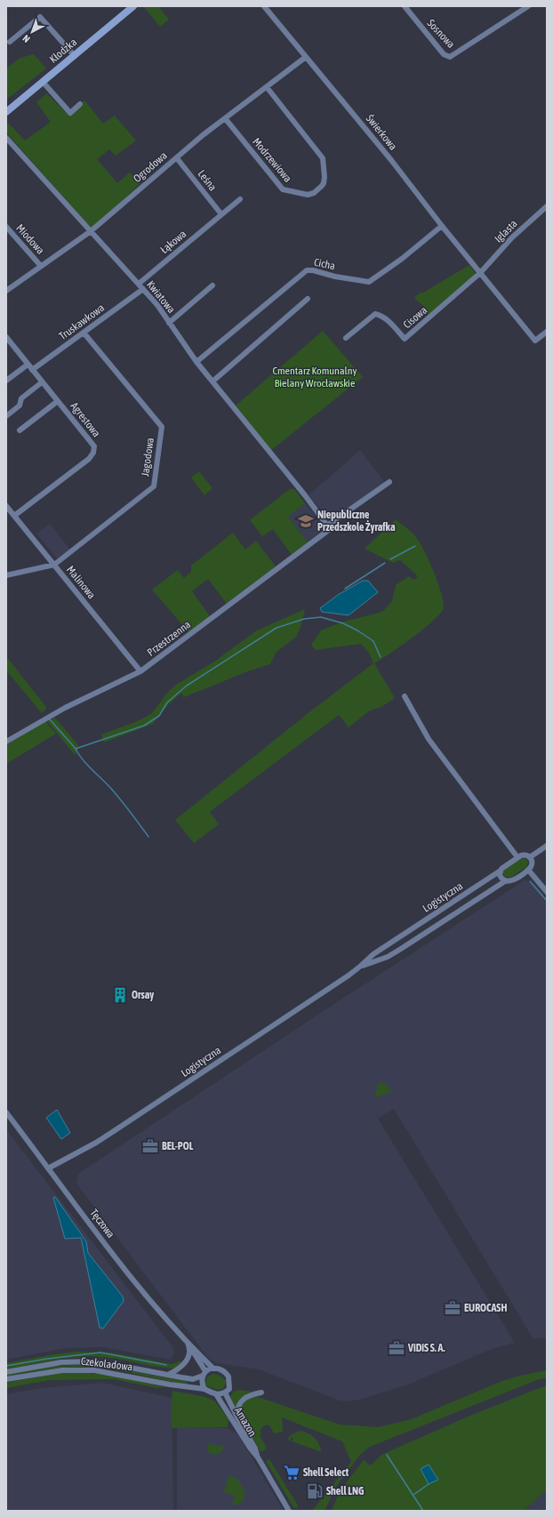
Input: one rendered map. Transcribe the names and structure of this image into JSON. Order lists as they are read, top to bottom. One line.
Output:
{"streets":{"main road":["Kłodzka"],"street":["Sosnowa","Świerkowa","Modrzewiowa","Ogrodowa","Leśna","Iglasta","Miodowa","Łąkowa","Cicha","Kwiatowa","Cisowa","Truskawkowa","Agrestowa","Jagodowa","Malinowa","Przestrzenna","Logistyczna","Tęczowa","Czekoladowa","Amazon"]},"crossings":[["Świerkowa","Ogrodowa"],["Świerkowa","Iglasta"],["Świerkowa","Cicha"],["Świerkowa","Cisowa"],["Modrzewiowa","Ogrodowa"],["Ogrodowa","Leśna"],["Ogrodowa","Miodowa"],["Ogrodowa","Kwiatowa"],["Leśna","Łąkowa"],["Iglasta","Cisowa"],["Łąkowa","Kwiatowa"],["Cicha","Kwiatowa"],["Kwiatowa","Truskawkowa"],["Kwiatowa","Przestrzenna"],["Truskawkowa","Agrestowa"],["Truskawkowa","Jagodowa"],["Agrestowa","Malinowa"],["Jagodowa","Malinowa"],["Malinowa","Przestrzenna"],["Logistyczna","Tęczowa"],["Tęczowa","Czekoladowa"],["Tęczowa","Amazon"],["Czekoladowa","Amazon"]],"parks":["Cmentarz Komunalny Bielany Wrocławskie"],"places":{"school or university":["Niepubliczne Przedszkole Żyrafka"],"building":["Orsay"],"office":["BEL-POL","EUROCASH","ViDiS S. A."],"supermarket":["Shell Select"],"fuel station":["Shell LNG"]},"north":"bottom left"}
